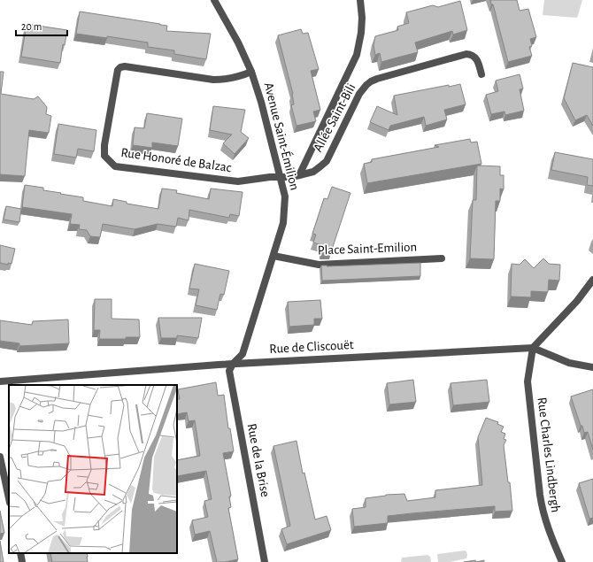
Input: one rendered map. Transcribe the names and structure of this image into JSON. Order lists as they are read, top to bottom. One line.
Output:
{"streets":{"street":["Allée Saint-Bili","Avenue Saint-Émilion","Rue Honoré de Balzac","Place Saint-Emilion","Rue de Cliscouët","Rue Charles Lindbergh","Rue de la Brise"]},"crossings":[["Allée Saint-Bili","Avenue Saint-Émilion"],["Allée Saint-Bili","Rue Honoré de Balzac"],["Avenue Saint-Émilion","Rue Honoré de Balzac"],["Avenue Saint-Émilion","Place Saint-Emilion"],["Avenue Saint-Émilion","Rue de Cliscouët"],["Avenue Saint-Émilion","Rue de la Brise"],["Rue de Cliscouët","Rue Charles Lindbergh"],["Rue de Cliscouët","Rue de la Brise"]],"scale_bar":"20 m"}
